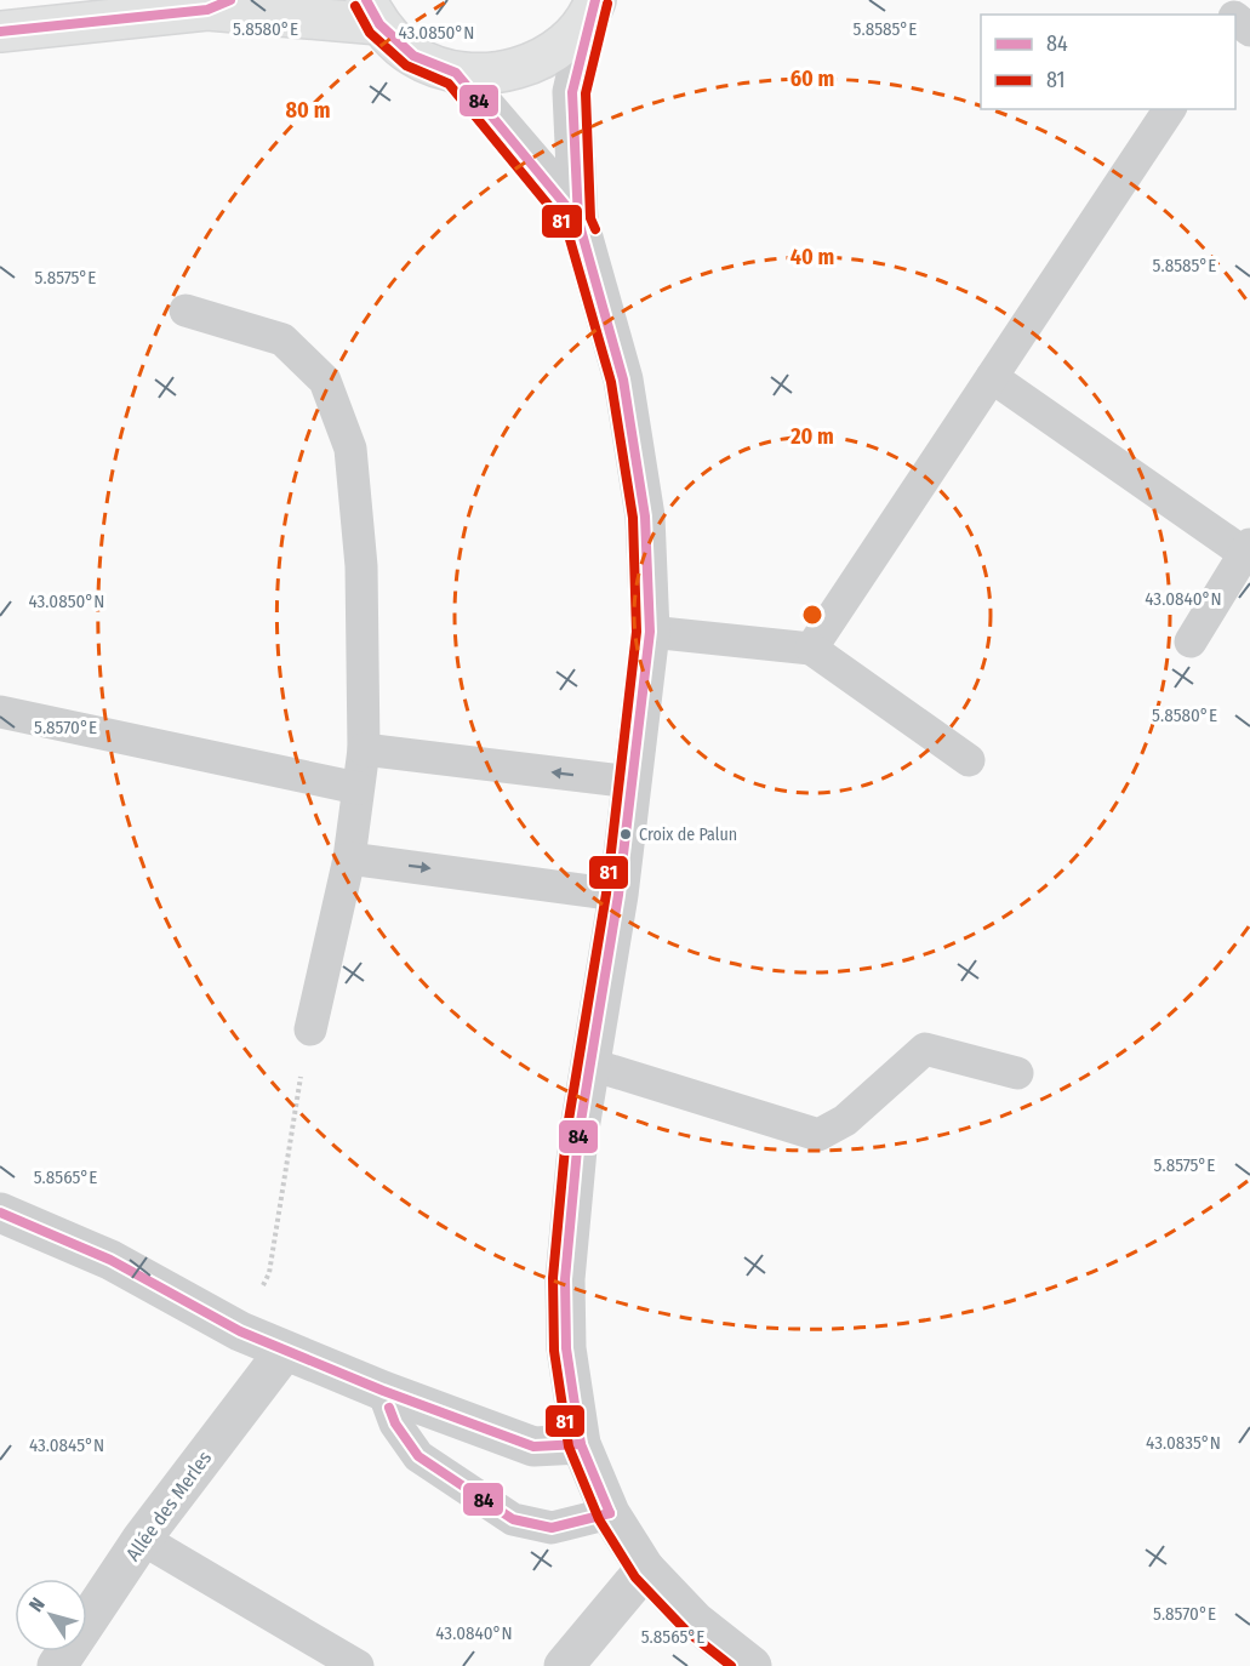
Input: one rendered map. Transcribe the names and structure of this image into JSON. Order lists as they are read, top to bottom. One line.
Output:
{"streets":{"street":["Allée des Merles"]},"places":["Croix de Palun"],"lines":["transit line 84","transit line 81"],"legend":["84","81"],"north":"top left","coordinates":["5.8580°E","5.8585°E","43.0850°N","5.8575°E","43.0840°N","5.8570°E","5.8565°E","43.0835°N","43.0845°N"],"rings":["60 m","80 m","40 m","20 m"]}
